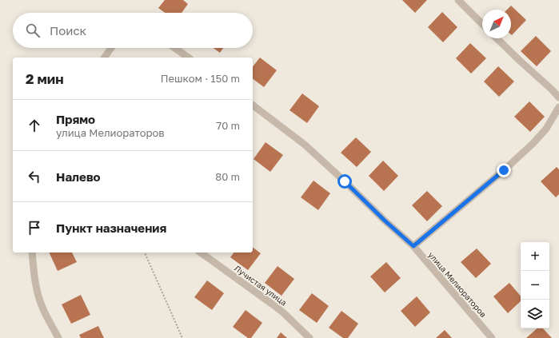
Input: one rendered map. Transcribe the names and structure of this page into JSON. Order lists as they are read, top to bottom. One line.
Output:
{"streets":{"street":["улица Мелиораторов","Лучистая улица"]},"north":"top right","page":{"search":"Поиск","heading":["2 мин","Пешком · 150 m"],"list":[["Прямо","улица Мелиораторов","70 m"],["Налево","80 m"],"Пункт назначения"],"map_buttons":["+","−"]}}
